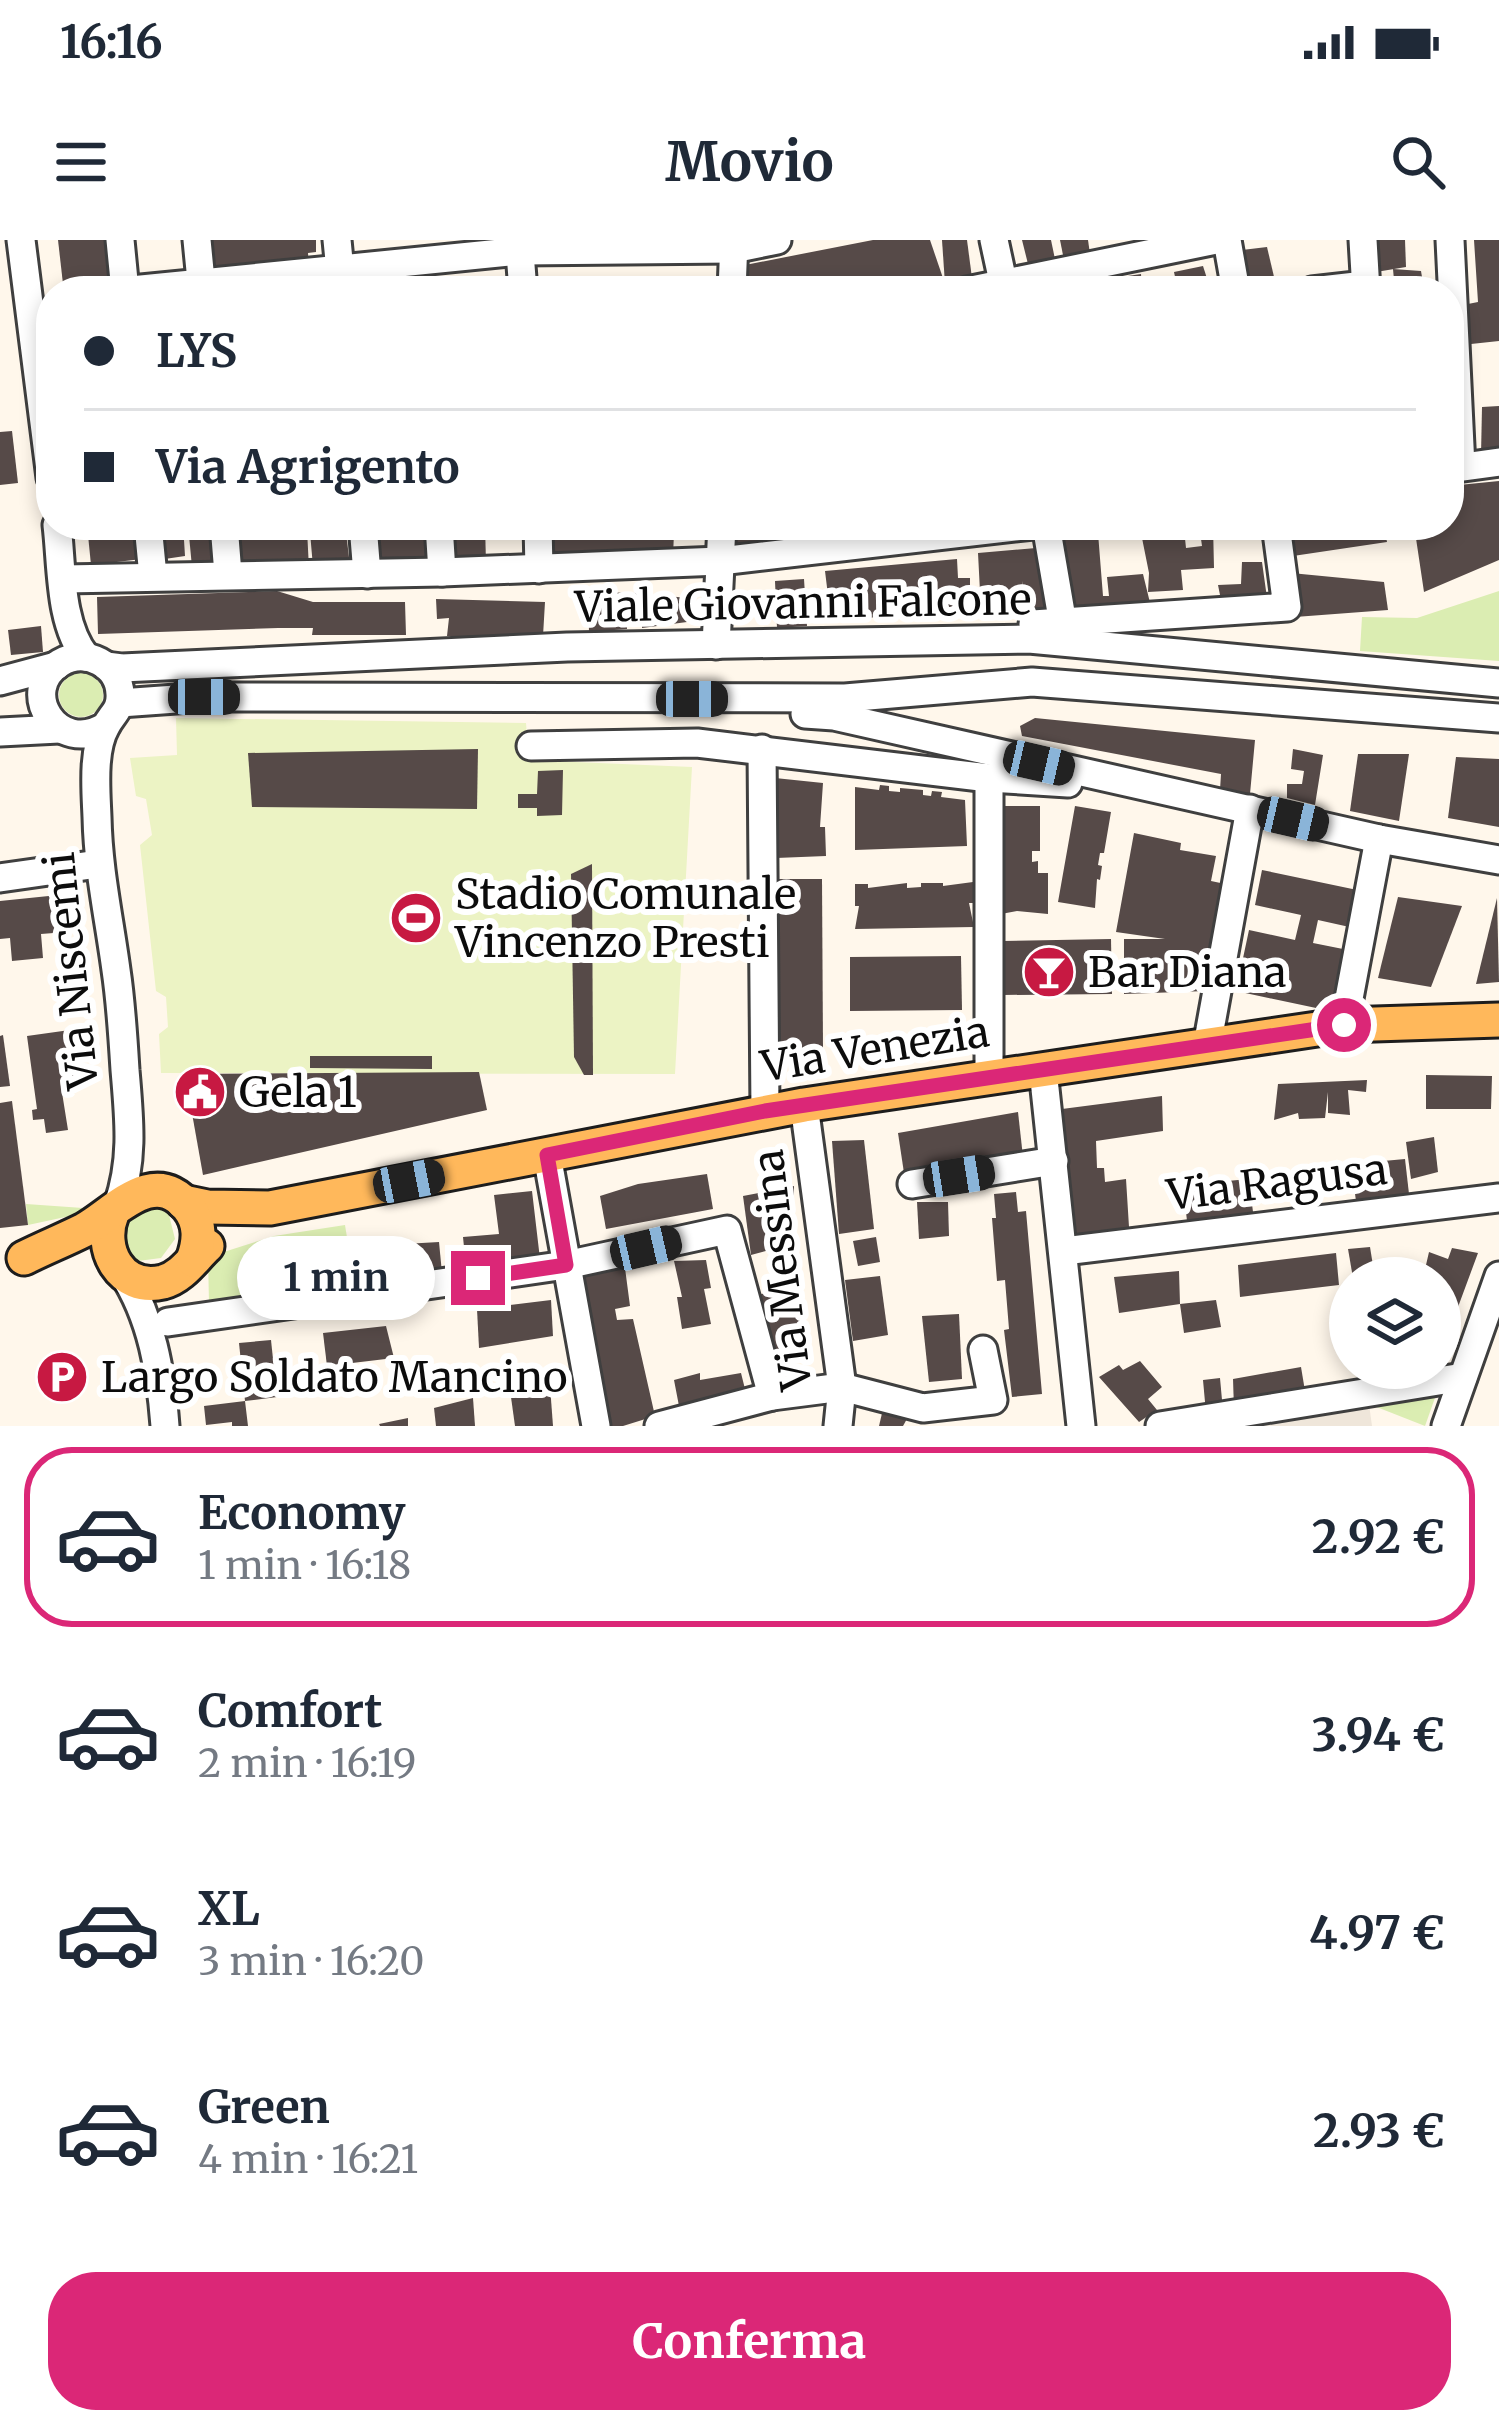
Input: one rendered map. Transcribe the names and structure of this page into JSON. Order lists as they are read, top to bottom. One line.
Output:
{"streets":{"main road":["Via Venezia"],"street":["Viale Giovanni Falcone","Via Niscemi","Via Ragusa","Via Messina"]},"crossings":[["Viale Giovanni Falcone","Via Niscemi"],["Via Venezia","Via Messina"]],"places":{"sports":["Stadio Comunale Vincenzo Presti"],"bar":["Bar Diana"],"public building":["Gela 1"],"parking":["Largo Soldato Mancino"]},"page":{"status":"16:16","header":"Movio","banner":["LYS","Via Agrigento"],"bubble":"1 min","list":[{"name":"Economy","note":"1 min · 16:18","value":"2.92 €"},{"name":"Comfort","note":"2 min · 16:19","value":"3.94 €"},{"name":"XL","note":"3 min · 16:20","value":"4.97 €"},{"name":"Green","note":"4 min · 16:21","value":"2.93 €"}],"buttons":"Conferma"}}
